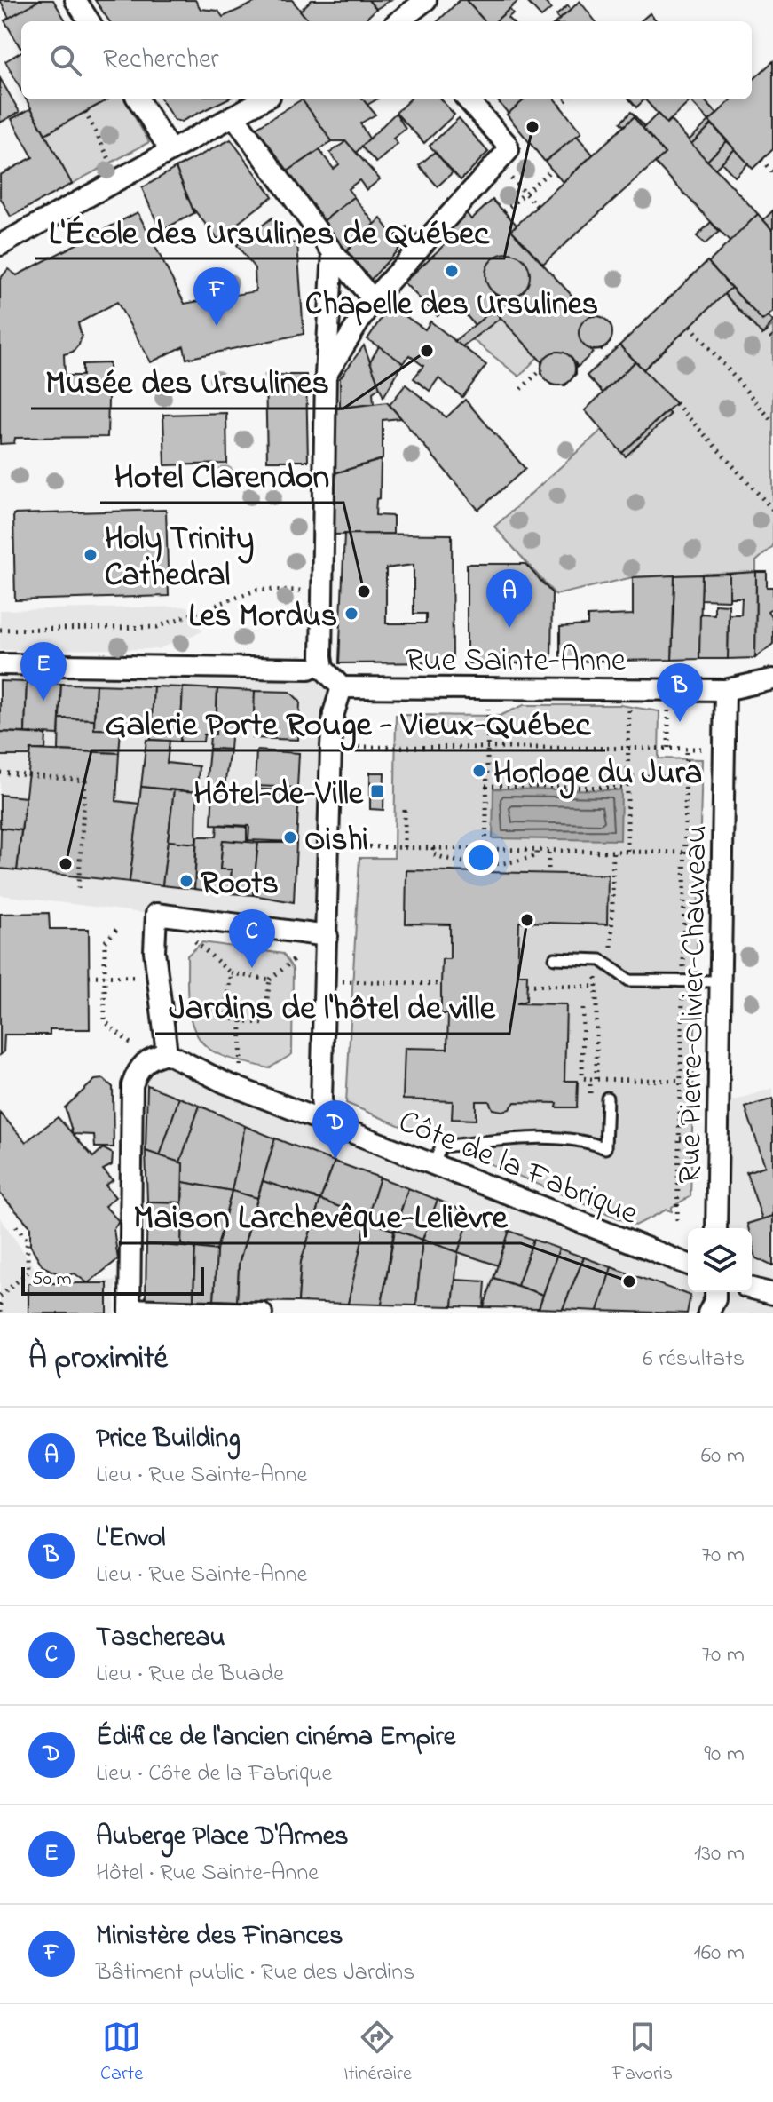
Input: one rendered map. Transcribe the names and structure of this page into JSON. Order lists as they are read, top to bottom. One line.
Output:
{"streets":{"street":["Rue Sainte-Anne","Rue Pierre-Olivier-Chauveau","Côte de la Fabrique"]},"crossings":[["Rue Sainte-Anne","Rue Pierre-Olivier-Chauveau"]],"places":{"other":["L'École des Ursulines de Québec","Chapelle des Ursulines","Musée des Ursulines","Holy Trinity Cathedral","Hotel Clarendon","Les Mordus","Horloge du Jura","Oishi","Galerie Porte Rouge - Vieux-Québec","Roots","Jardins de l'hôtel de ville","Maison Larchevêque-Lelièvre"],"transit":["Hôtel-de-Ville"]},"scale_bar":"50 m","page":{"search":"Rechercher","pins":["F","A","E","B","C","D"],"scale":"50 m","heading":["À proximité","6 résultats"],"list":[{"mark":"A","name":"Price Building","note":"Lieu · Rue Sainte-Anne","value":"60 m"},{"mark":"B","name":"L'Envol","note":"Lieu · Rue Sainte-Anne","value":"70 m"},{"mark":"C","name":"Taschereau","note":"Lieu · Rue de Buade","value":"70 m"},{"mark":"D","name":"Édifice de l'ancien cinéma Empire","note":"Lieu · Côte de la Fabrique","value":"90 m"},{"mark":"E","name":"Auberge Place D'Armes","note":"Hôtel · Rue Sainte-Anne","value":"130 m"},{"mark":"F","name":"Ministère des Finances","note":"Bâtiment public · Rue des Jardins","value":"160 m"}],"nav":["Carte","Itinéraire","Favoris"]}}
